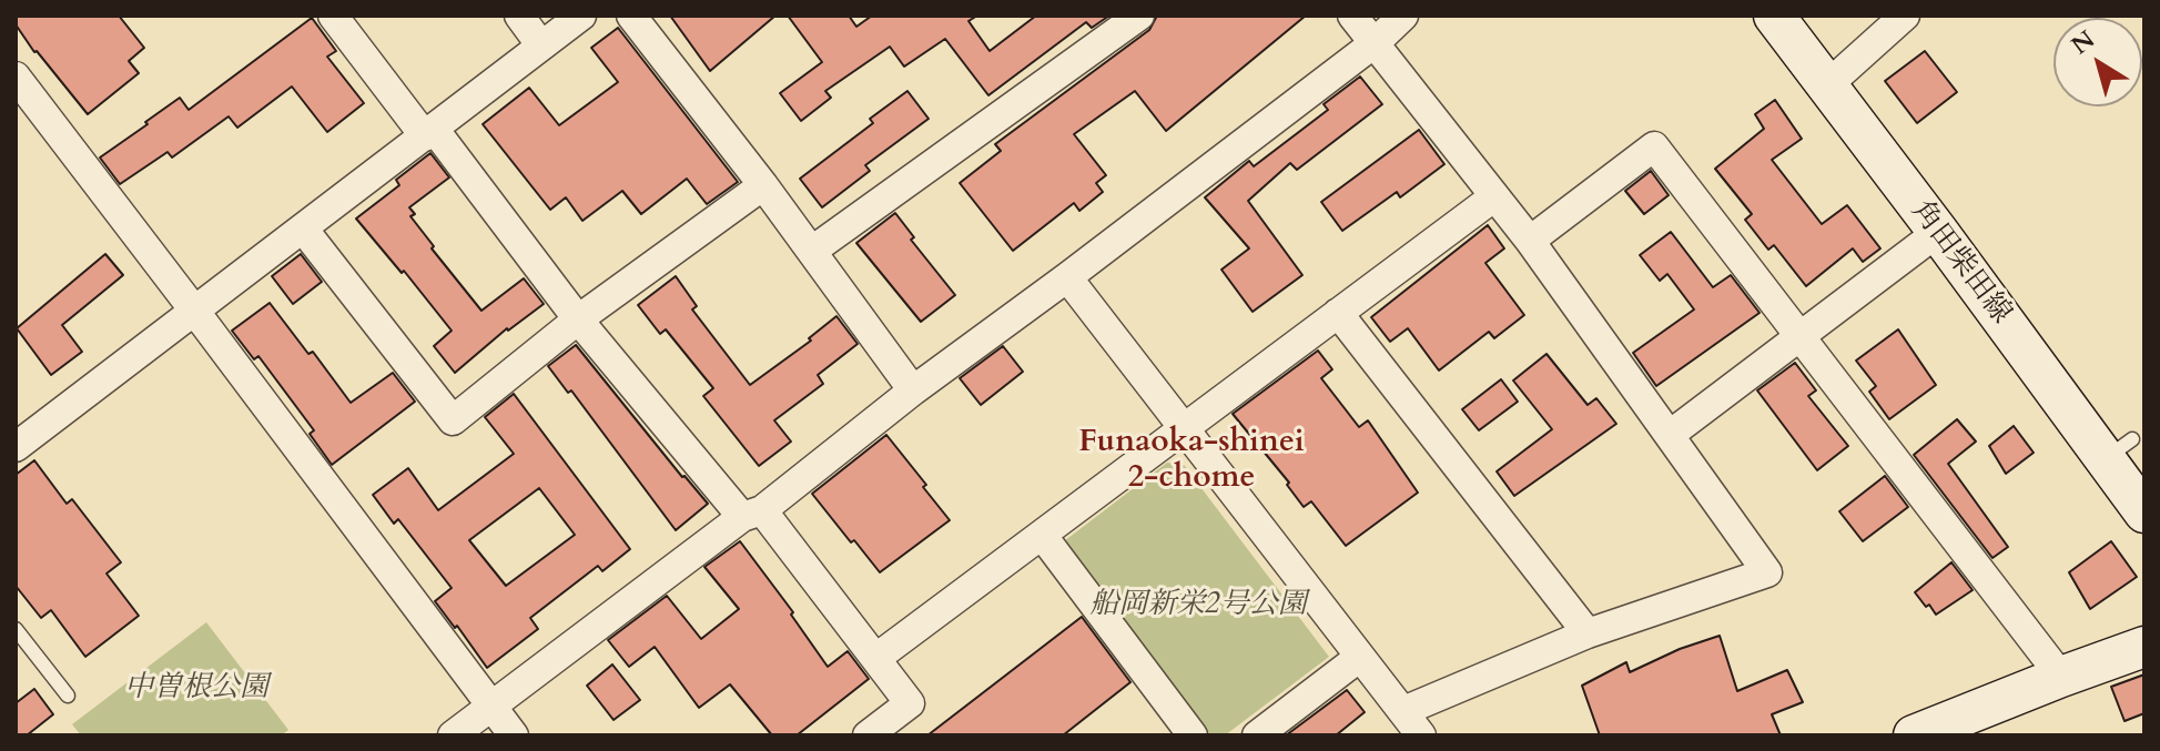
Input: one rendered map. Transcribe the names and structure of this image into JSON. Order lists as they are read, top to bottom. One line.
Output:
{"streets":{"main road":["角田柴田線"]},"districts":["Funaoka-shinei 2-chome"],"parks":["船岡新栄2号公園","中曽根公園"],"north":"top left"}
